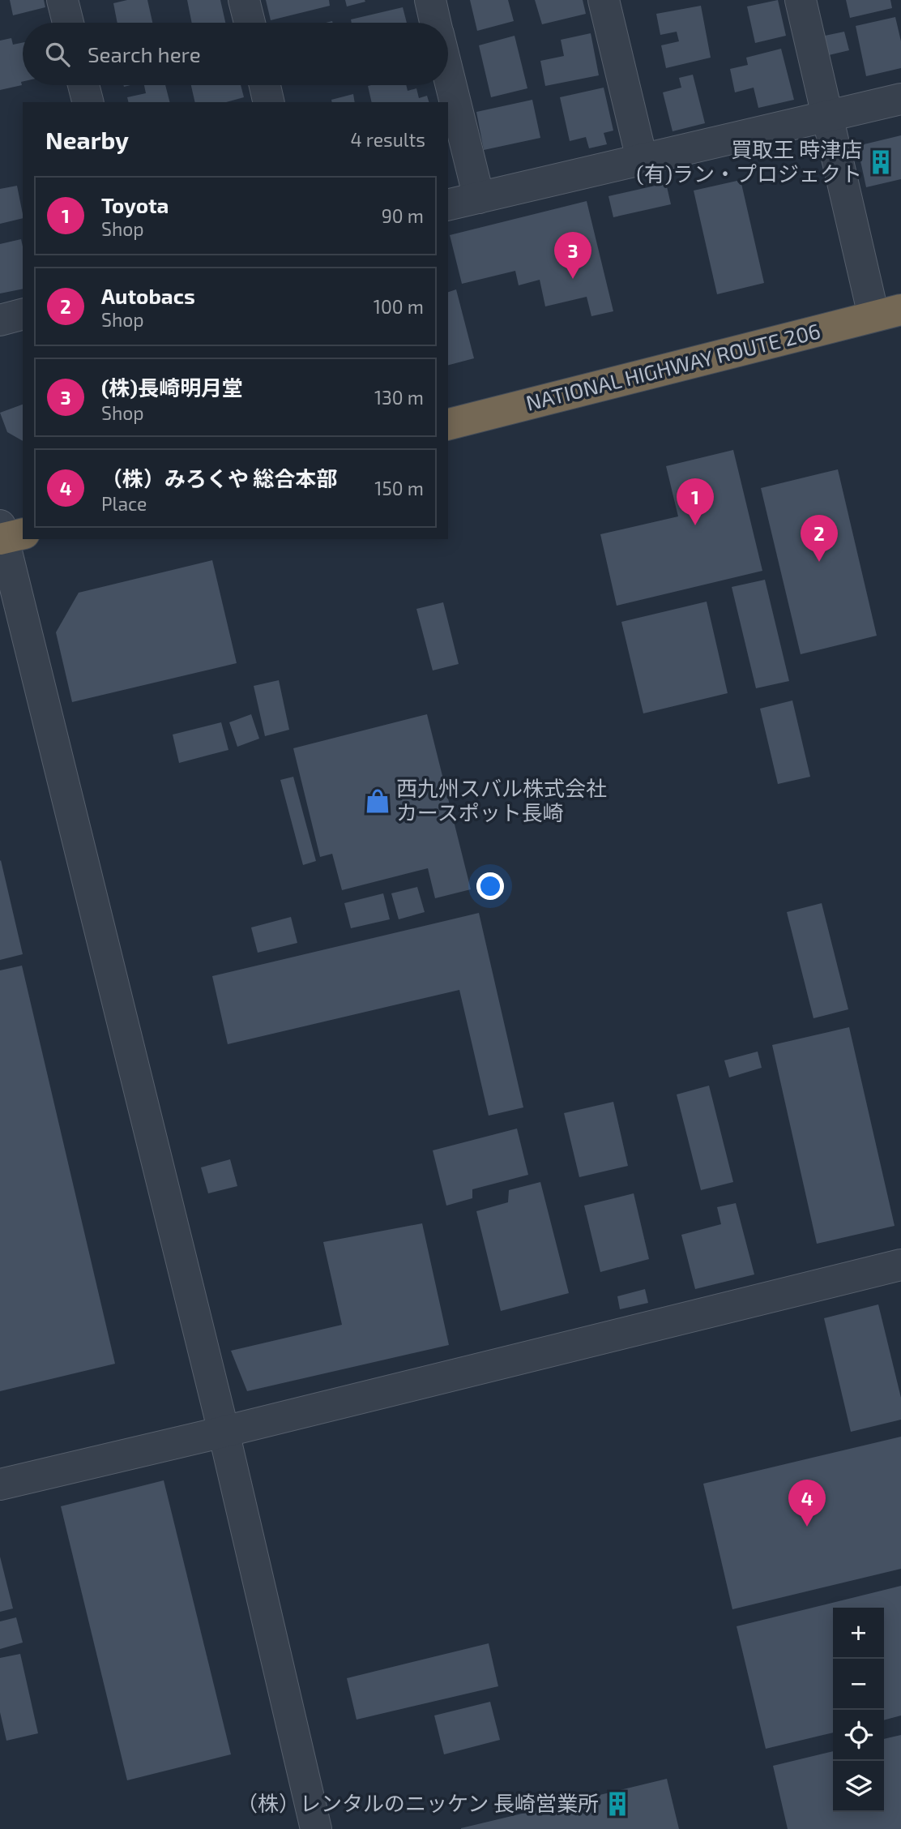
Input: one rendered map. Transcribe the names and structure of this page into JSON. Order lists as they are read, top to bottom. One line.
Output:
{"streets":{"highway":["NATIONAL HIGHWAY ROUTE 206"]},"places":{"building":["買取王 時津店 (有)ラン・プロジェクト","（株）レンタルのニッケン 長崎営業所"],"shop":["西九州スバル株式会社 カースポット長崎"]},"page":{"search":"Search here","heading":["Nearby","4 results"],"list":[{"mark":"1","name":"Toyota","note":"Shop","value":"90 m"},{"mark":"2","name":"Autobacs","note":"Shop","value":"100 m"},{"mark":"3","name":"(株)長崎明月堂","note":"Shop","value":"130 m"},{"mark":"4","name":"（株）みろくや 総合本部","note":"Place","value":"150 m"}],"pins":["3","1","2","4"],"map_buttons":["+","−"]}}
